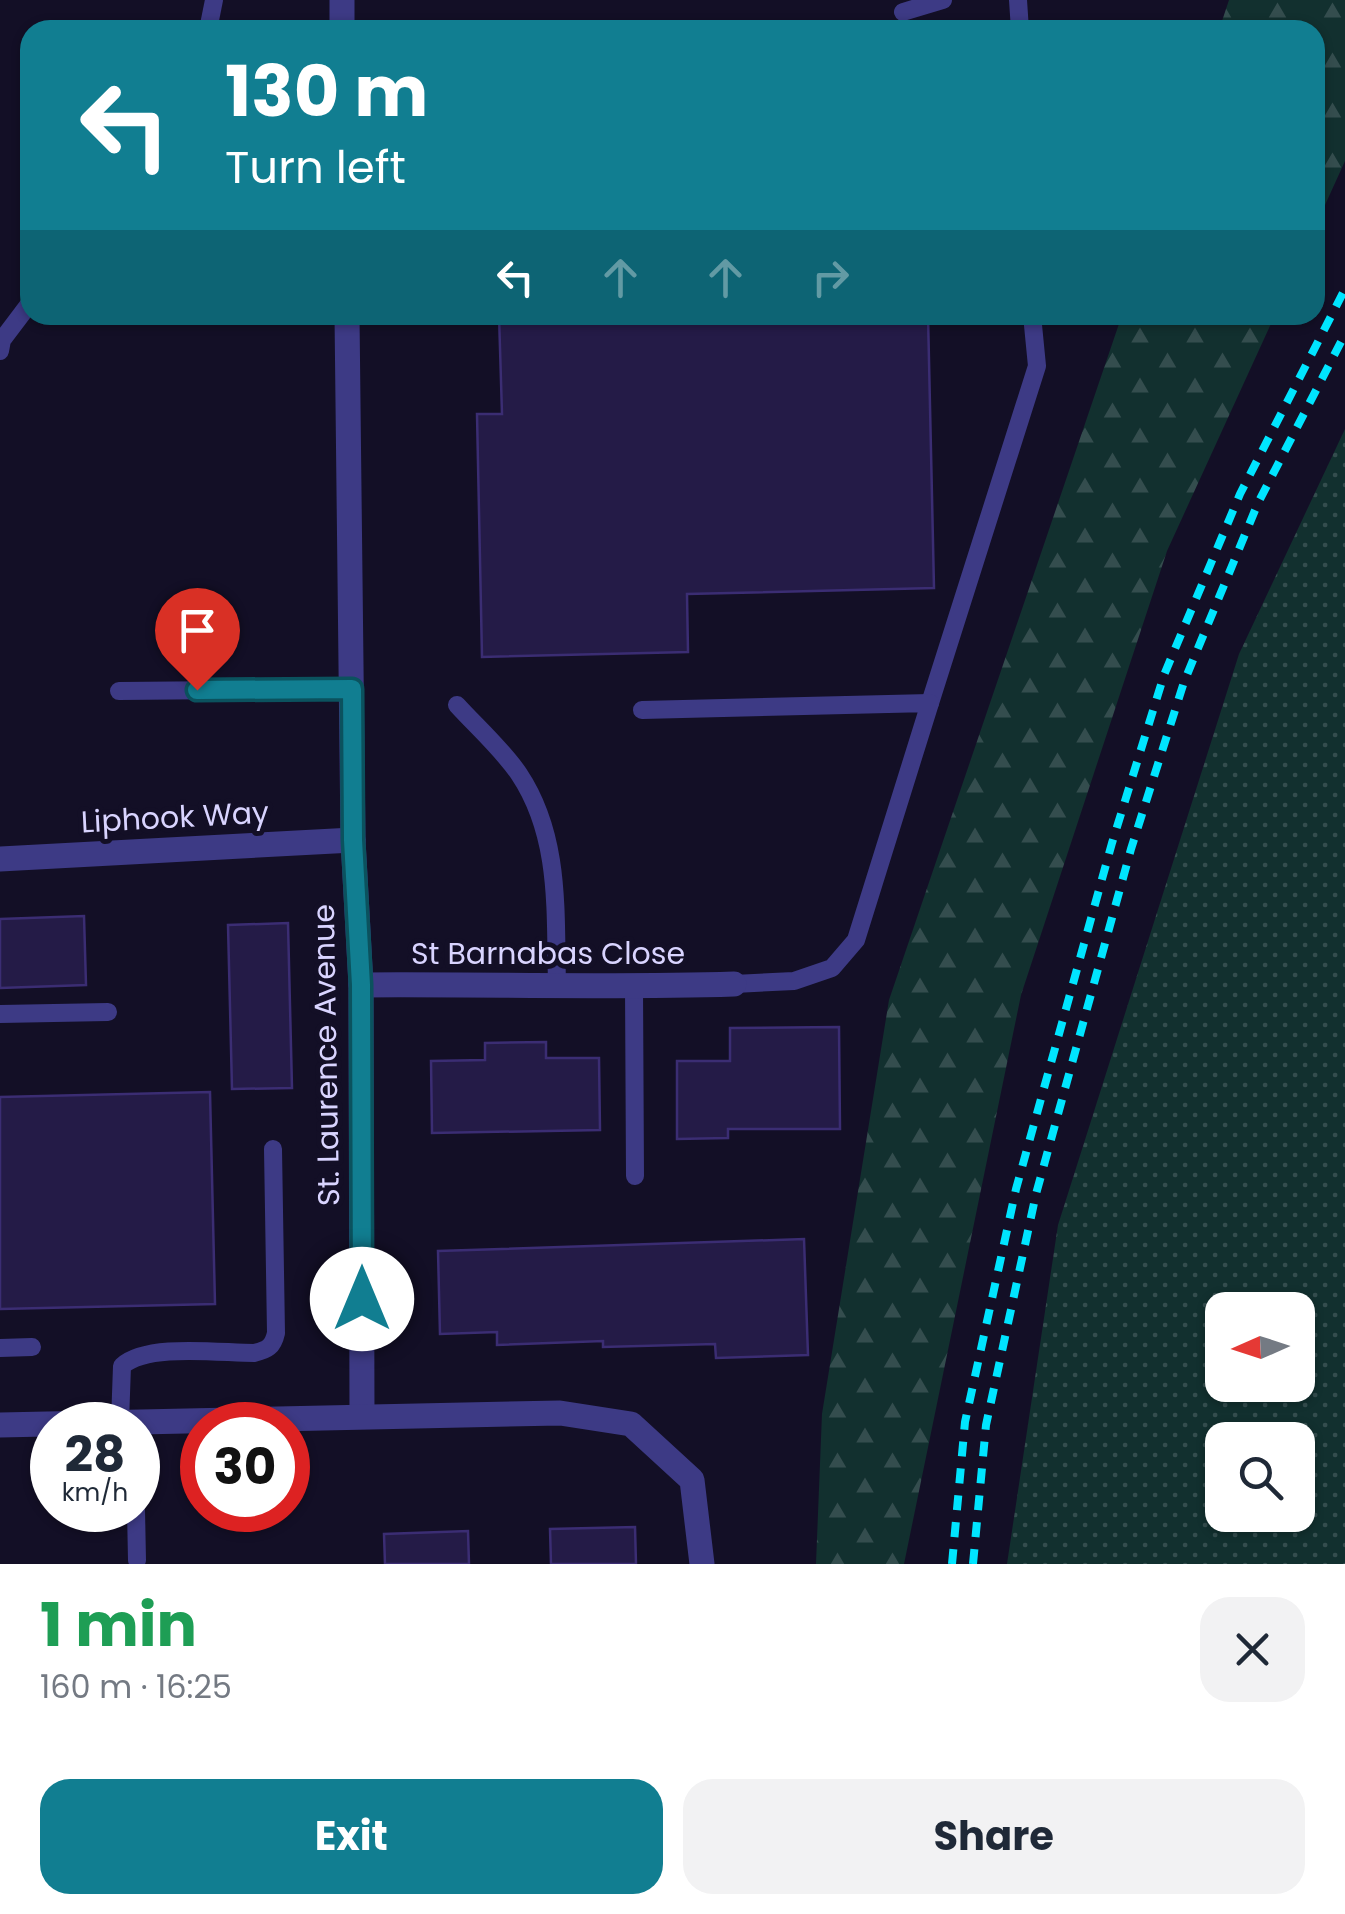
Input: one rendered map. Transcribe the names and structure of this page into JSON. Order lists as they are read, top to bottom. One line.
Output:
{"streets":{"street":["Liphook Way","St Barnabas Close","St. Laurence Avenue"]},"crossings":[["Liphook Way","St. Laurence Avenue"],["St Barnabas Close","St. Laurence Avenue"]],"north":"left","page":{"turn":["130 m","Turn left"],"speed":"28 km/h","limit":"30","heading":["1 min","160 m · 16:25"],"buttons":["Exit","Share"]}}
